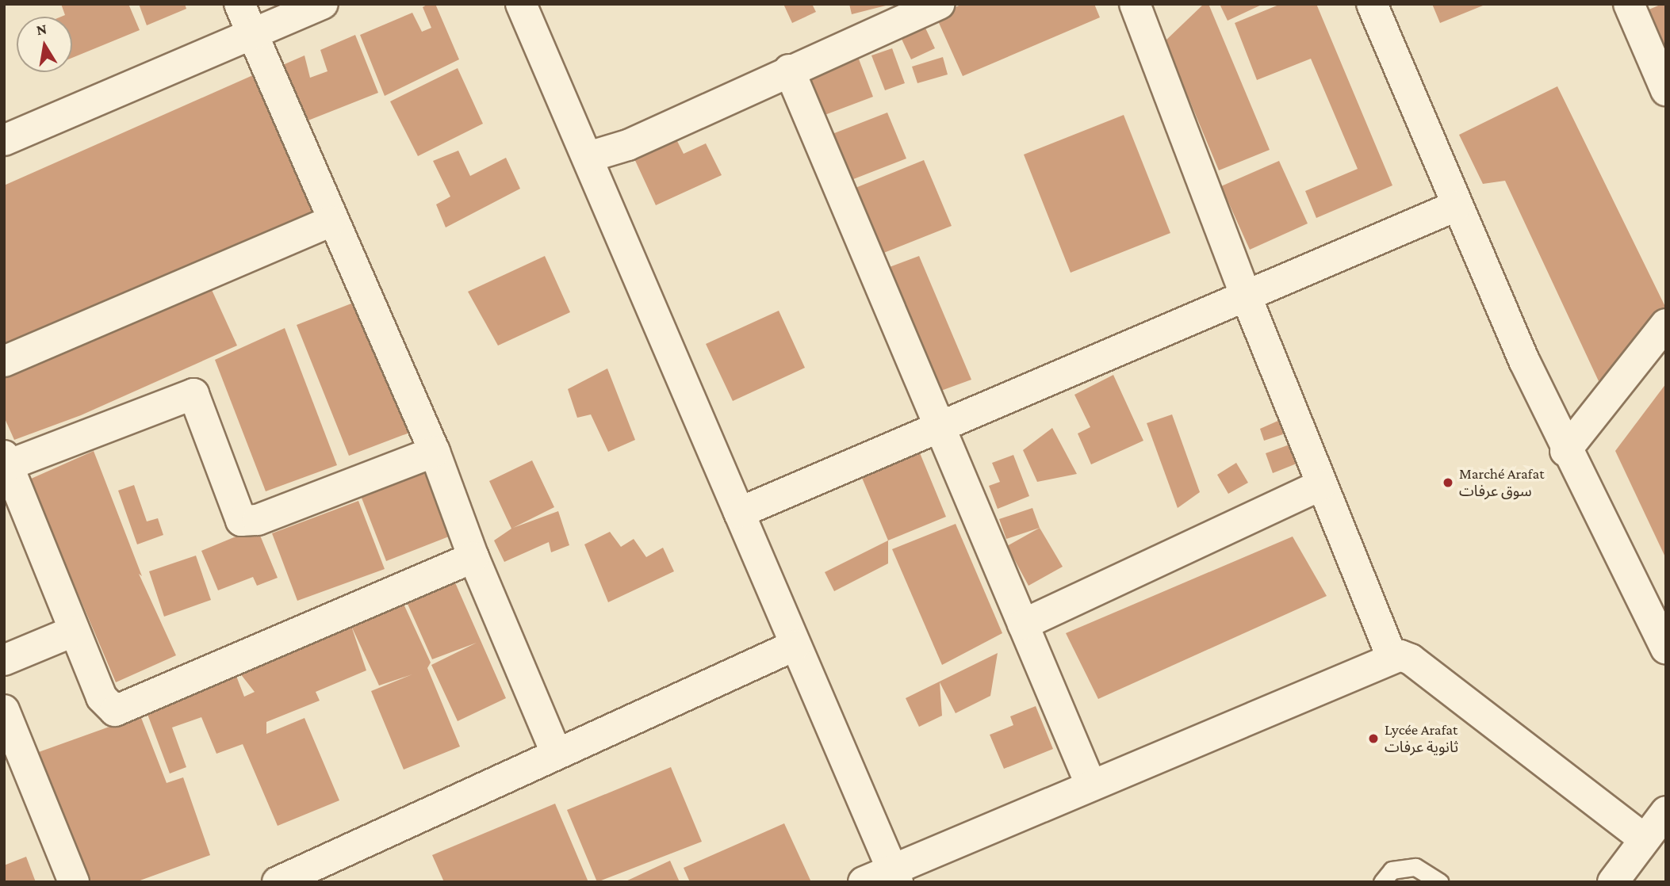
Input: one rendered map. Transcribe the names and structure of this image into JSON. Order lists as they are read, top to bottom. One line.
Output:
{"places":["Marché Arafat سوق عرفات","Lycée Arafat ثانوية عرفات"],"north":"top"}
